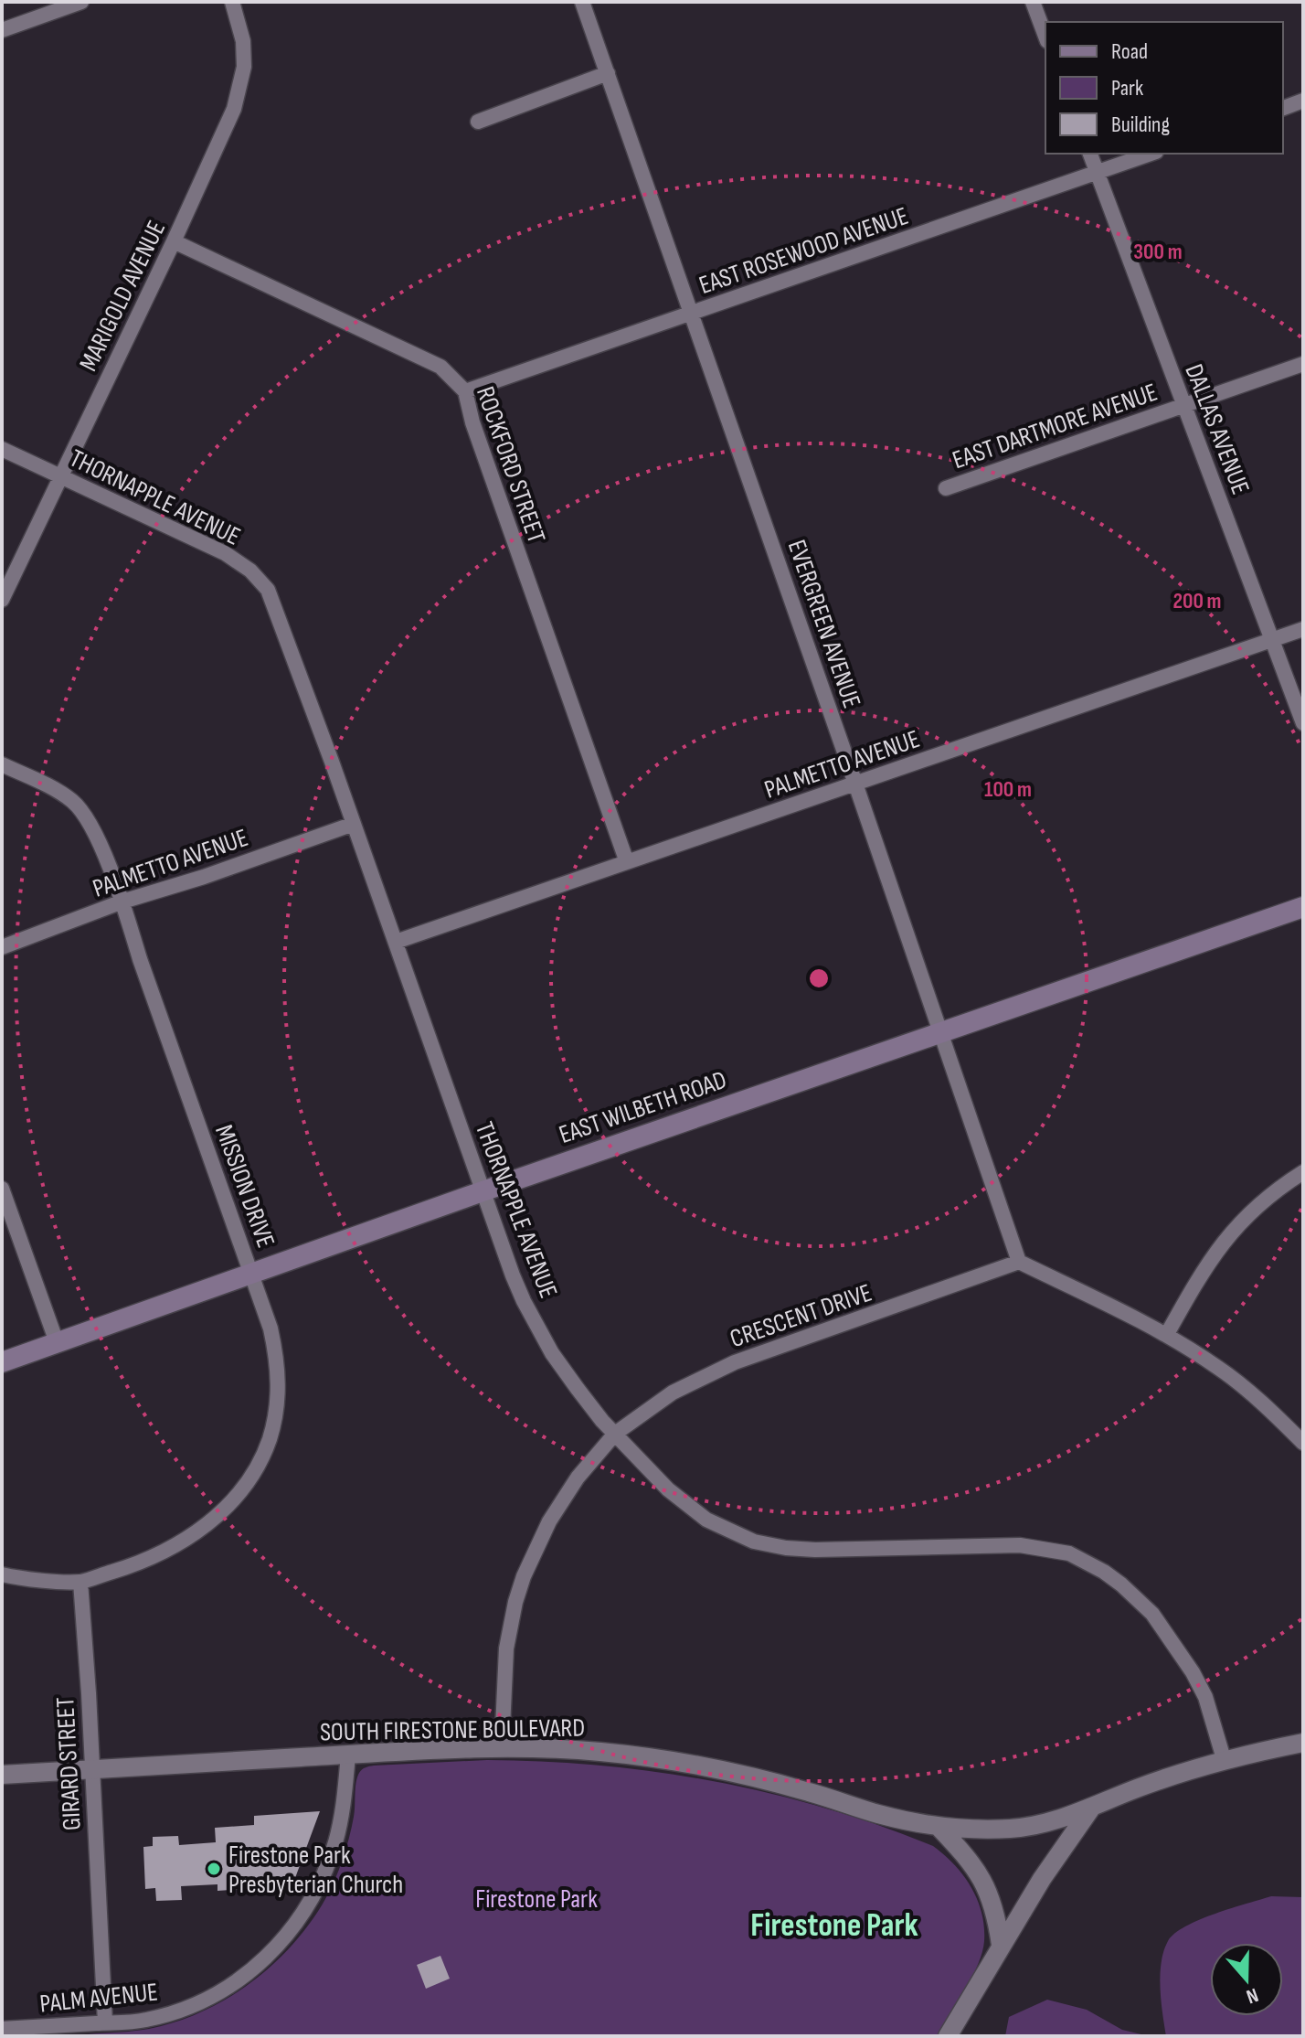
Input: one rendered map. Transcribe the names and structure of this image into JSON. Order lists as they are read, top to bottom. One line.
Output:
{"streets":{"main road":["EAST WILBETH ROAD"],"street":["EAST ROSEWOOD AVENUE","MARIGOLD AVENUE","EAST DARTMORE AVENUE","DALLAS AVENUE","ROCKFORD STREET","THORNAPPLE AVENUE","EVERGREEN AVENUE","PALMETTO AVENUE","MISSION DRIVE","CRESCENT DRIVE","SOUTH FIRESTONE BOULEVARD","GIRARD STREET","PALM AVENUE"]},"crossings":[["EAST ROSEWOOD AVENUE","DALLAS AVENUE"],["EAST ROSEWOOD AVENUE","ROCKFORD STREET"],["EAST ROSEWOOD AVENUE","EVERGREEN AVENUE"],["MARIGOLD AVENUE","ROCKFORD STREET"],["MARIGOLD AVENUE","THORNAPPLE AVENUE"],["EAST DARTMORE AVENUE","DALLAS AVENUE"],["DALLAS AVENUE","PALMETTO AVENUE"],["ROCKFORD STREET","PALMETTO AVENUE"],["THORNAPPLE AVENUE","PALMETTO AVENUE"],["THORNAPPLE AVENUE","EAST WILBETH ROAD"],["THORNAPPLE AVENUE","CRESCENT DRIVE"],["THORNAPPLE AVENUE","SOUTH FIRESTONE BOULEVARD"],["EVERGREEN AVENUE","PALMETTO AVENUE"],["EVERGREEN AVENUE","EAST WILBETH ROAD"],["EVERGREEN AVENUE","CRESCENT DRIVE"],["PALMETTO AVENUE","MISSION DRIVE"],["EAST WILBETH ROAD","MISSION DRIVE"],["MISSION DRIVE","GIRARD STREET"],["CRESCENT DRIVE","SOUTH FIRESTONE BOULEVARD"],["SOUTH FIRESTONE BOULEVARD","GIRARD STREET"],["SOUTH FIRESTONE BOULEVARD","PALM AVENUE"],["GIRARD STREET","PALM AVENUE"]],"districts":["Firestone Park"],"parks":["Firestone Park"],"places":["Firestone Park Presbyterian Church"],"legend":["Road","Park","Building"],"north":"bottom","rings":["300 m","200 m","100 m"]}
